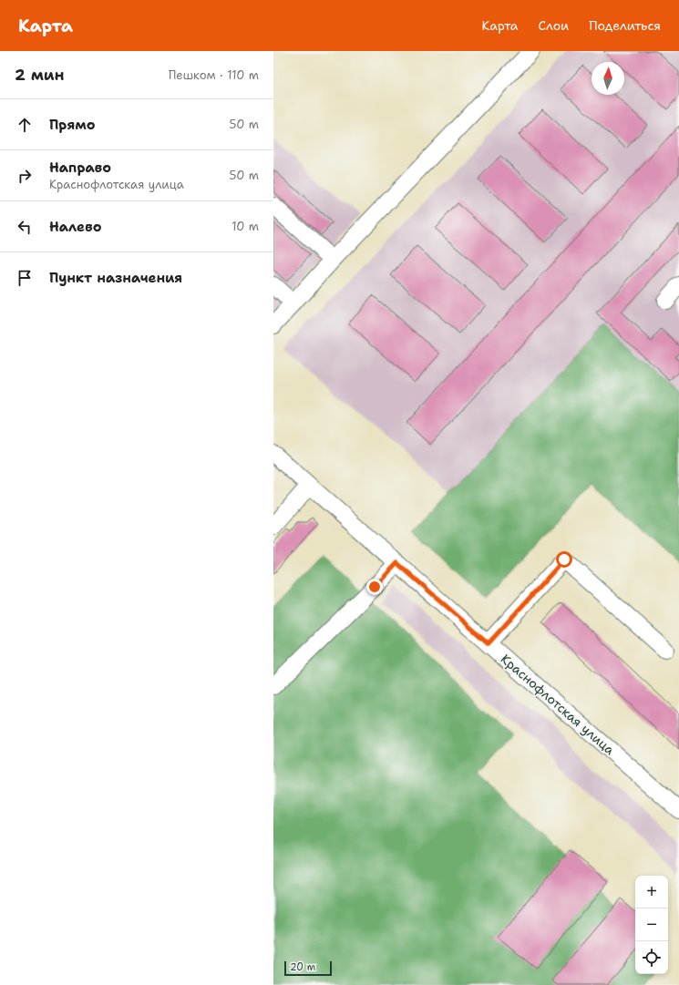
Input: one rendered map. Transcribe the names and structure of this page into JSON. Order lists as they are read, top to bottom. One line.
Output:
{"streets":{"street":["Краснофлотская улица"]},"scale_bar":"20 m","north":"top","page":{"header":"Карта","nav":["Карта","Слои","Поделиться"],"heading":["2 мин","Пешком · 110 m"],"list":[["Прямо","50 m"],["Направо","Краснофлотская улица","50 m"],["Налево","10 m"],"Пункт назначения"],"map_buttons":["+","−"],"scale":"20 m"}}
